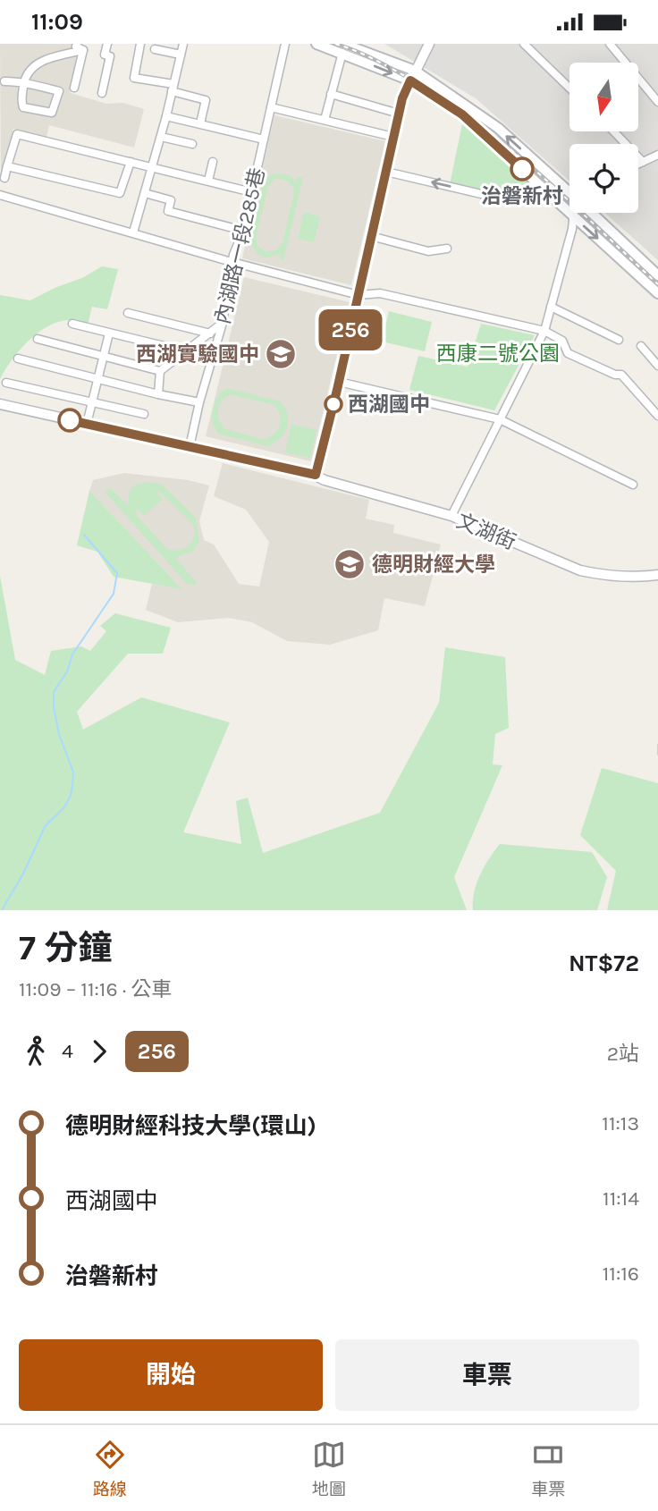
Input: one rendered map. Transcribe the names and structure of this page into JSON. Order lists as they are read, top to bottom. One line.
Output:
{"streets":{"street":["內湖路一段285巷","文湖街"]},"crossings":[["內湖路一段285巷","文湖街"]],"parks":["西康二號公園"],"places":{"other":["治磐新村","西湖國中"],"school or university":["西湖實驗國中","德明財經大學"]},"lines":["bus line 256"],"north":"bottom","page":{"status":"11:09","on_map":"256","heading":["7 分鐘","11:09 – 11:16 · 公車","NT$72"],"legs":["4","256","2站"],"list":[{"name":"德明財經科技大學(環山)","value":"11:13"},{"name":"西湖國中","value":"11:14"},{"name":"治磐新村","value":"11:16"}],"buttons":["開始","車票"],"tabs":["路線","地圖","車票"]}}
